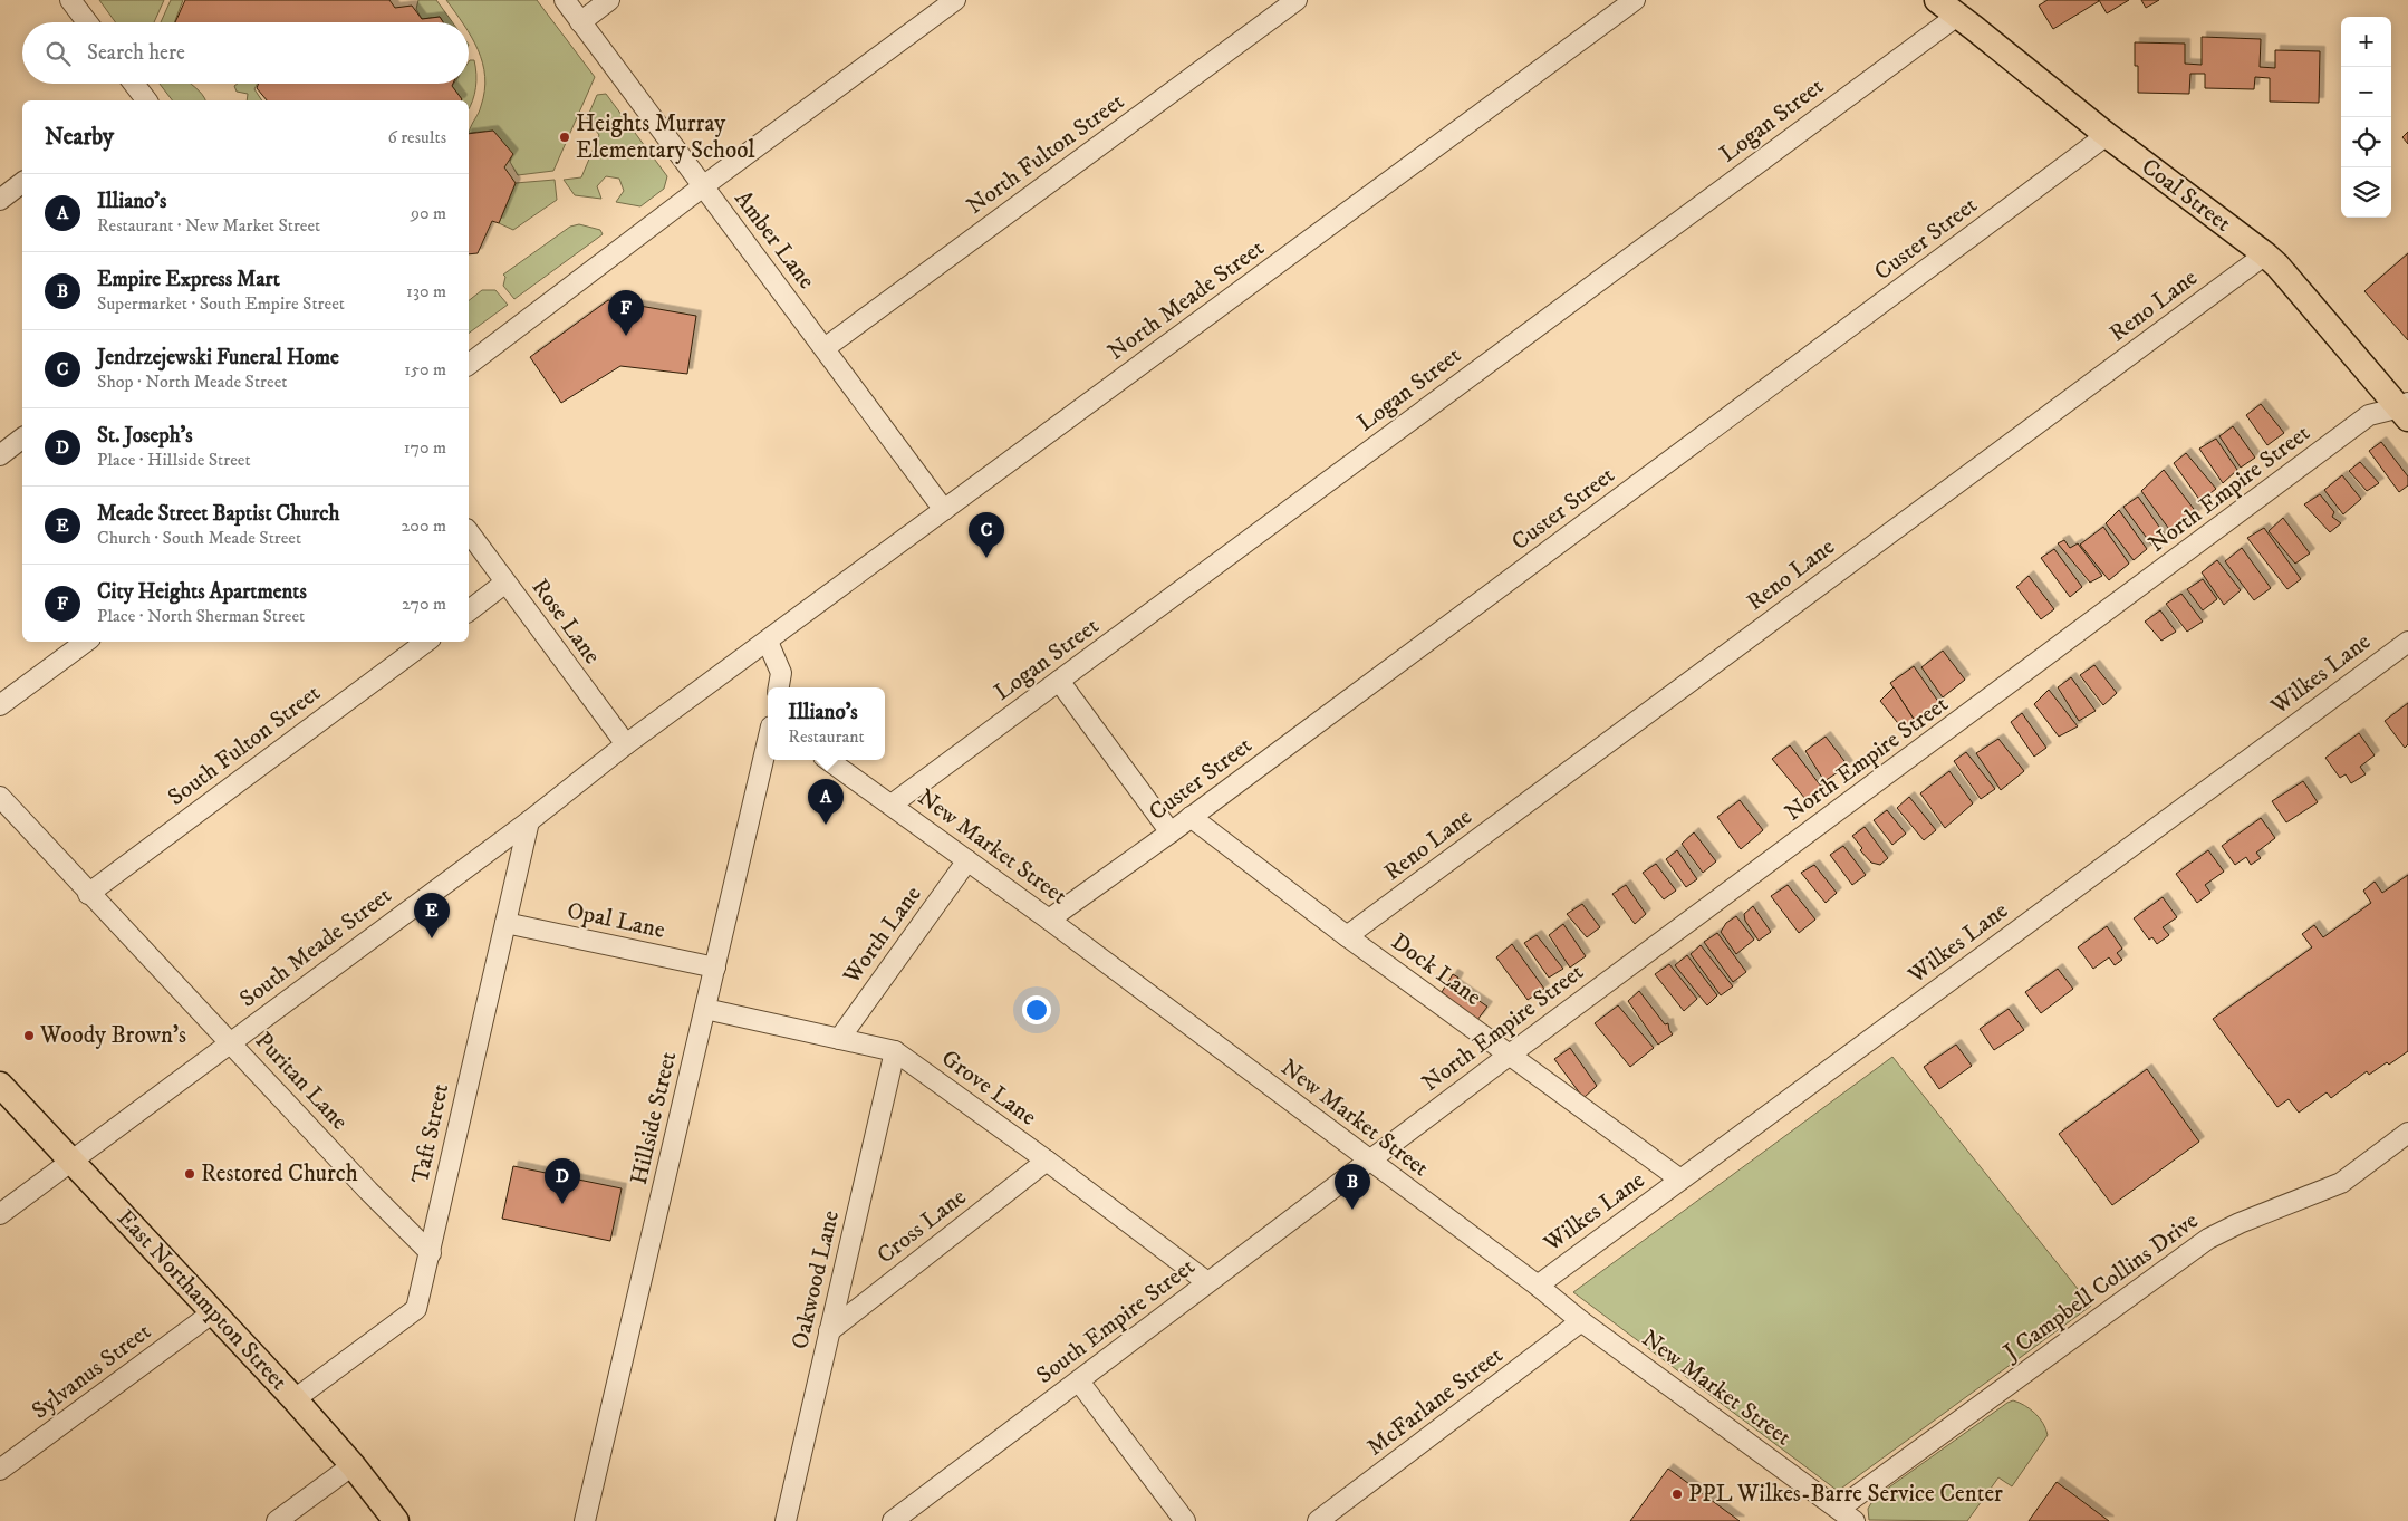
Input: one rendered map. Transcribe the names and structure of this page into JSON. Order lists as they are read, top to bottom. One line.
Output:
{"streets":{"main road":["Coal Street","East Northampton Street"],"street":["Logan Street","North Fulton Street","Custer Street","Amber Lane","North Meade Street","Reno Lane","North Empire Street","Rose Lane","Wilkes Lane","South Fulton Street","New Market Street","Opal Lane","Worth Lane","South Meade Street","Dock Lane","Puritan Lane","Grove Lane","Hillside Street","Taft Street","Cross Lane","Oakwood Lane","J Campbell Collins Drive","South Empire Street","Sylvanus Street","McFarlane Street"]},"crossings":[["Logan Street","Coal Street"],["Logan Street","New Market Street"],["North Fulton Street","Amber Lane"],["Coal Street","Custer Street"],["Coal Street","Reno Lane"],["Coal Street","North Empire Street"],["Custer Street","New Market Street"],["Custer Street","Dock Lane"],["Amber Lane","North Meade Street"],["North Meade Street","South Meade Street"],["Reno Lane","Dock Lane"],["North Empire Street","New Market Street"],["North Empire Street","Dock Lane"],["North Empire Street","South Empire Street"],["Rose Lane","South Meade Street"],["Wilkes Lane","New Market Street"],["Wilkes Lane","Dock Lane"],["South Fulton Street","Puritan Lane"],["New Market Street","Worth Lane"],["New Market Street","J Campbell Collins Drive"],["New Market Street","South Empire Street"],["New Market Street","McFarlane Street"],["Opal Lane","Hillside Street"],["Opal Lane","Taft Street"],["Worth Lane","Grove Lane"],["South Meade Street","Puritan Lane"],["South Meade Street","Taft Street"],["South Meade Street","East Northampton Street"],["Puritan Lane","Taft Street"],["Grove Lane","Hillside Street"],["Grove Lane","Cross Lane"],["Grove Lane","Oakwood Lane"],["Grove Lane","South Empire Street"],["Taft Street","East Northampton Street"],["Cross Lane","Oakwood Lane"],["East Northampton Street","Sylvanus Street"]],"places":["Heights Murray Elementary School","Woody Brown's","Restored Church","PPL Wilkes-Barre Service Center"],"page":{"map_buttons":["+","−"],"search":"Search here","heading":["Nearby","6 results"],"list":[{"mark":"A","name":"Illiano's","note":"Restaurant · New Market Street","value":"90 m"},{"mark":"B","name":"Empire Express Mart","note":"Supermarket · South Empire Street","value":"130 m"},{"mark":"C","name":"Jendrzejewski Funeral Home","note":"Shop · North Meade Street","value":"150 m"},{"mark":"D","name":"St. Joseph's","note":"Place · Hillside Street","value":"170 m"},{"mark":"E","name":"Meade Street Baptist Church","note":"Church · South Meade Street","value":"200 m"},{"mark":"F","name":"City Heights Apartments","note":"Place · North Sherman Street","value":"270 m"}],"pins":["F","C","A","E","D","B"],"popup":["Illiano's","Restaurant"]}}
